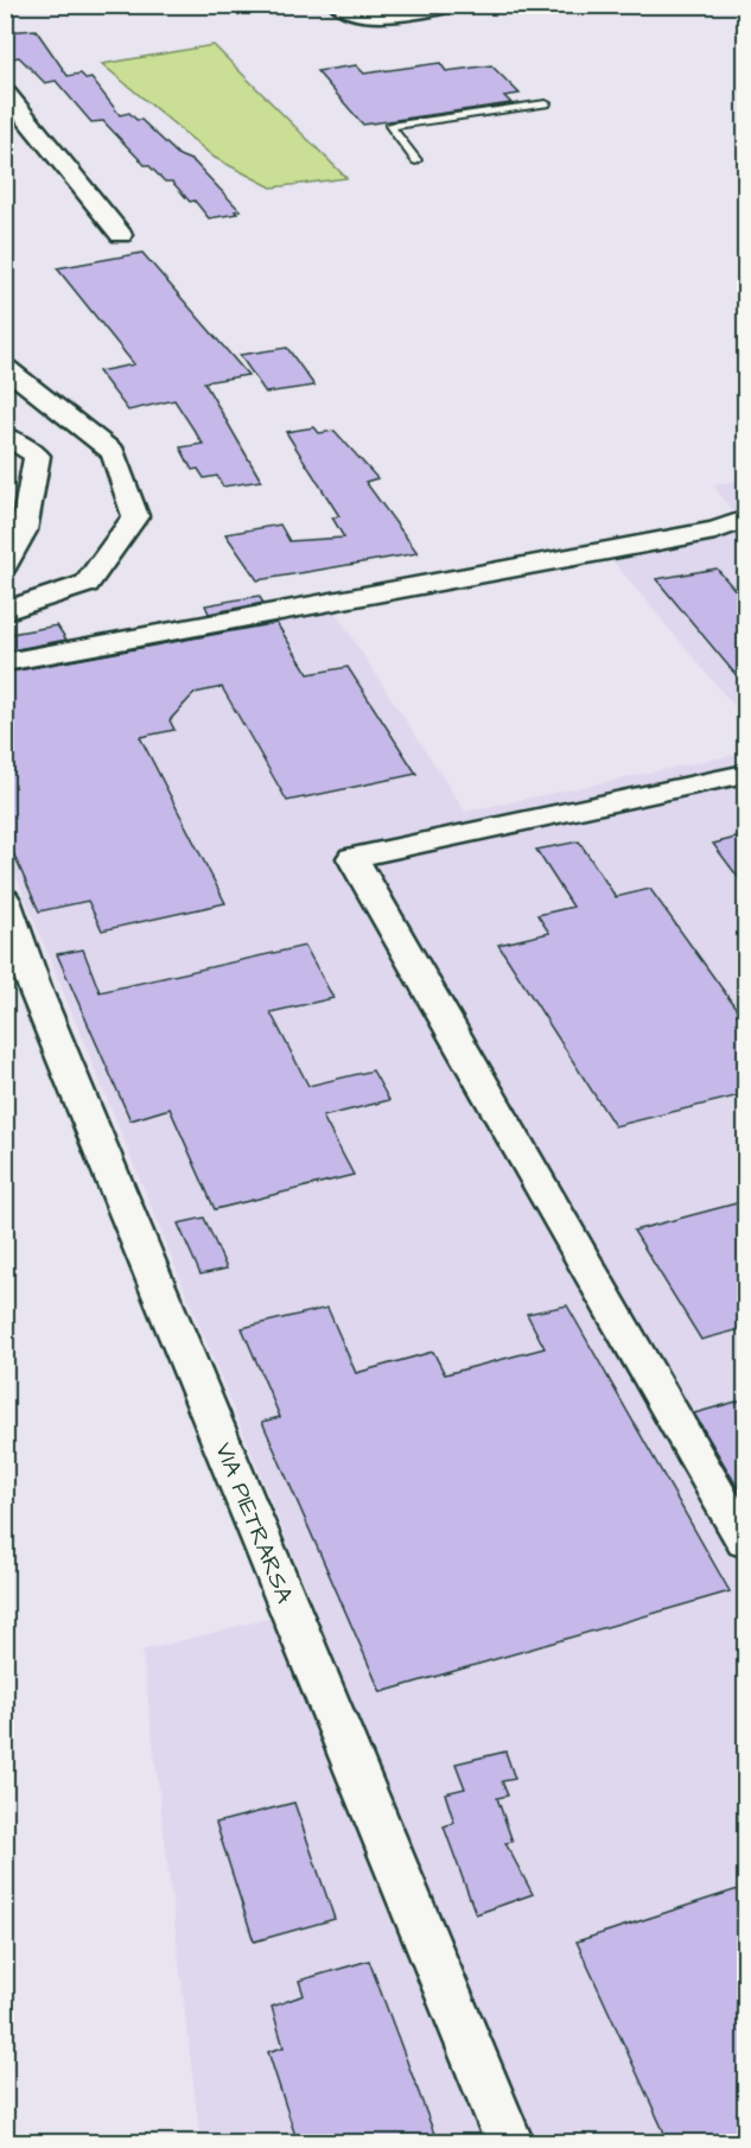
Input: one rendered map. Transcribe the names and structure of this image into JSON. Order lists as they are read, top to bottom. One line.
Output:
{"streets":{"street":["VIA PIETRARSA"]}}
